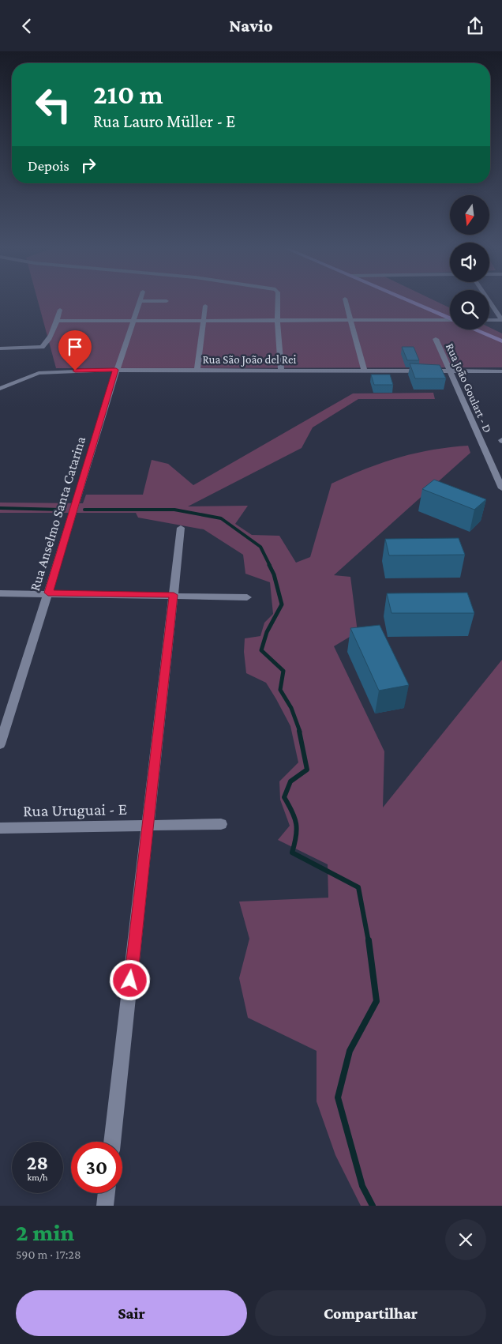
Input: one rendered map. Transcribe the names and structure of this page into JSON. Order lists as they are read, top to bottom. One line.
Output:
{"streets":{"street":["Rua São João del Rei","Rua João Goulart - D","Rua Anselmo Santa Catarina","Rua Uruguai - E"]},"crossings":[["Rua São João del Rei","Rua João Goulart - D"],["Rua São João del Rei","Rua Anselmo Santa Catarina"]],"north":"bottom","page":{"header":"Navio","turn":["210 m","Rua Lauro Müller - E"],"then":"Depois","speed":"28 km/h","limit":"30","heading":["2 min","590 m · 17:28"],"buttons":["Sair","Compartilhar"]}}
